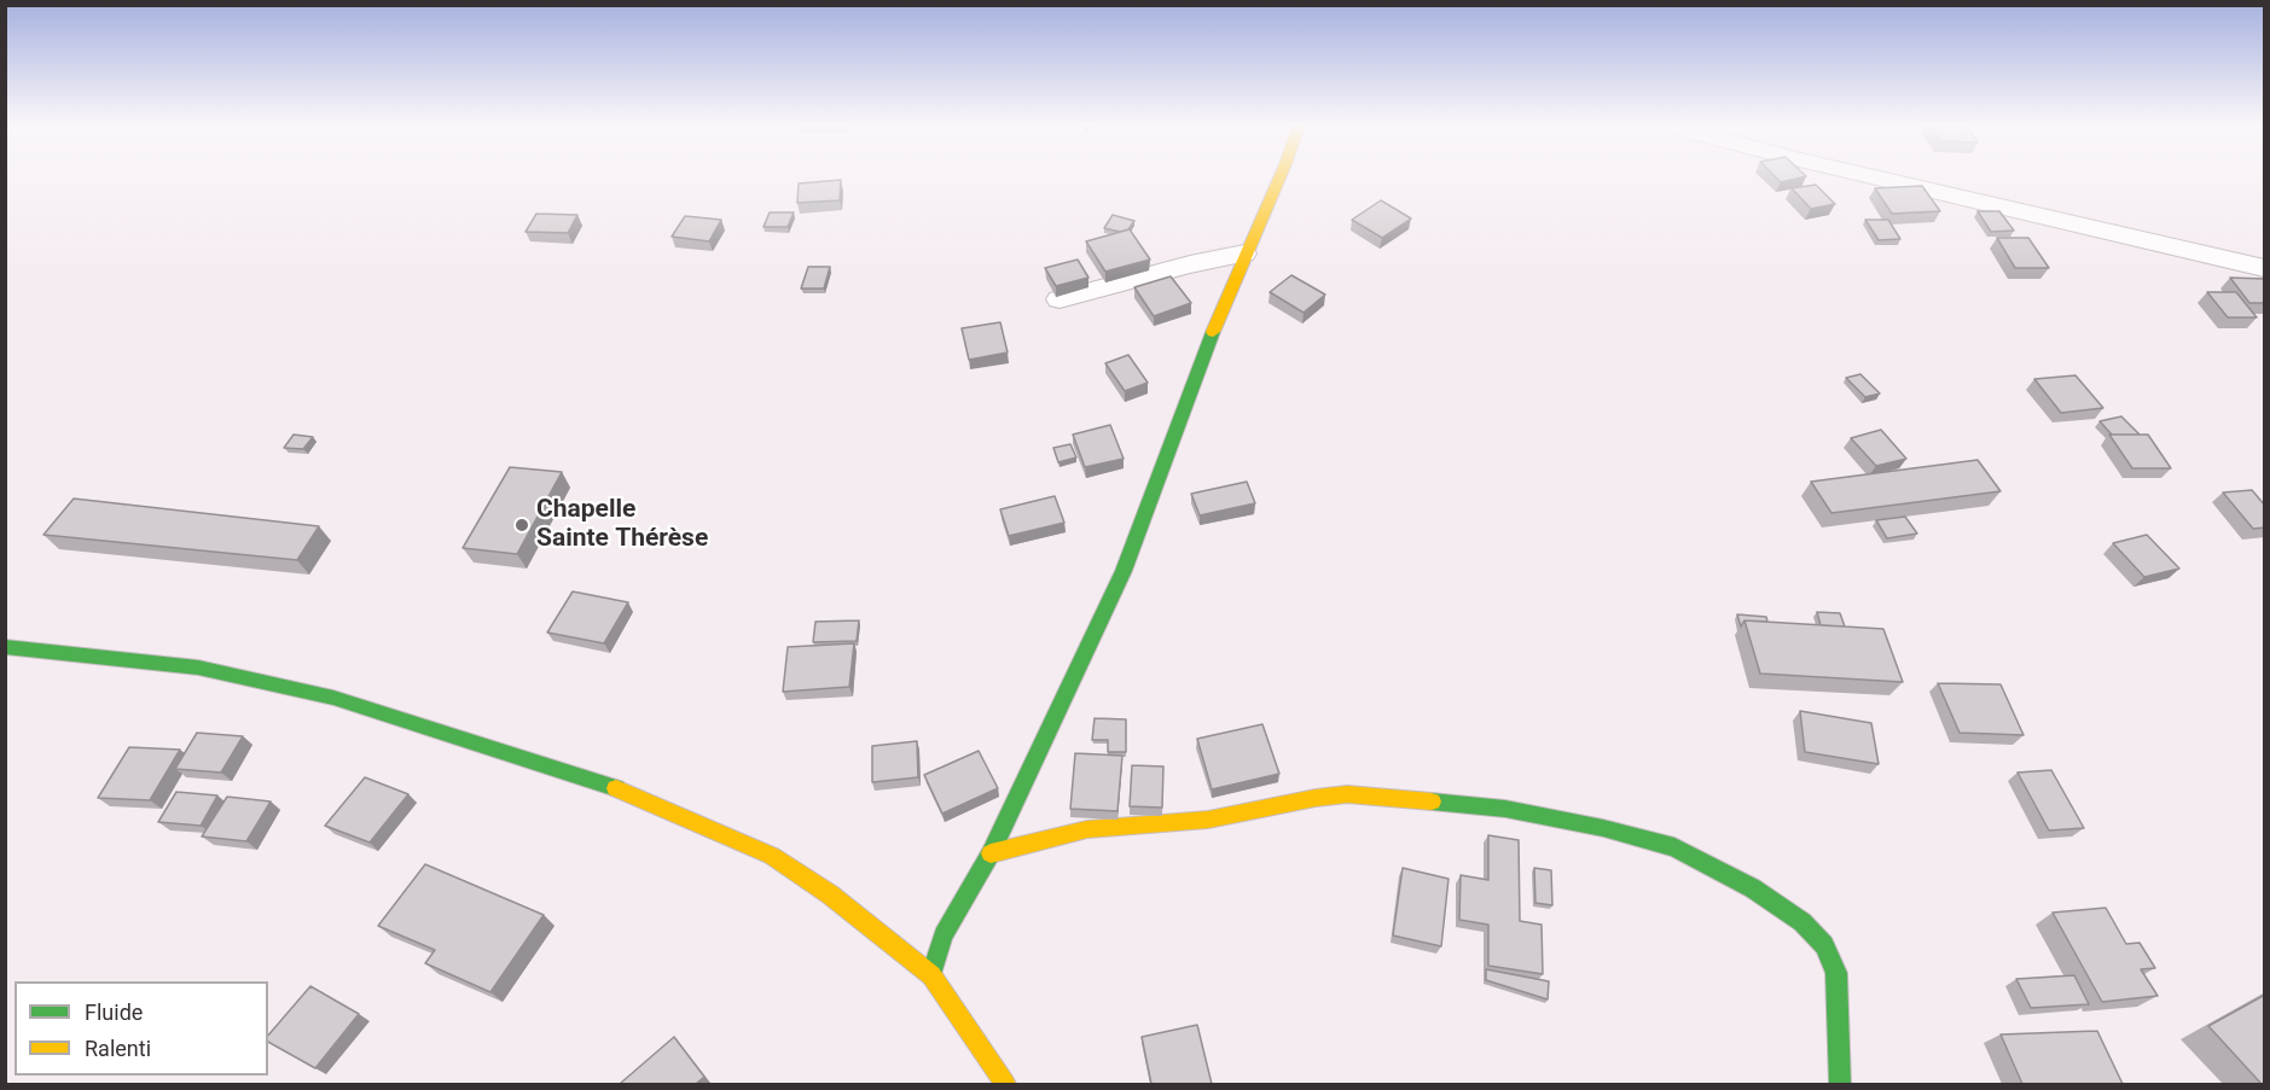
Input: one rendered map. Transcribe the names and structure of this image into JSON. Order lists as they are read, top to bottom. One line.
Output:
{"places":["Chapelle Sainte Thérèse"],"legend":["Fluide","Ralenti"]}
